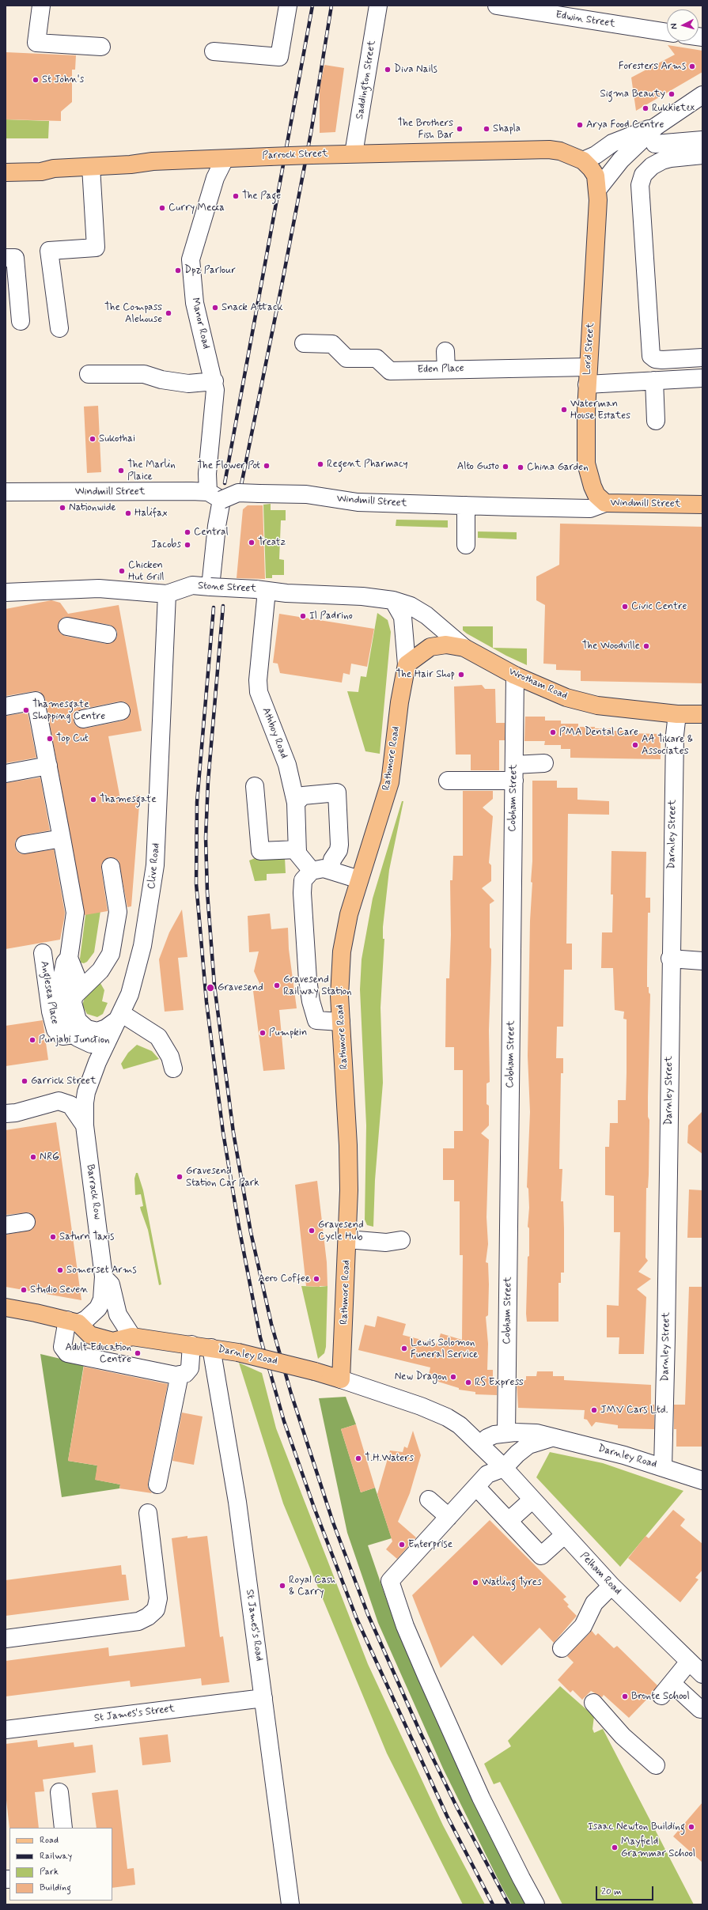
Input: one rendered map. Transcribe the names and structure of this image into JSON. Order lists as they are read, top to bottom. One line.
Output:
{"streets":{"main road":["Parrock Street","Lord Street","Windmill Street","Wrotham Road","Rathmore Road","Darnley Road"],"street":["Edwin Street","Saddington Street","Manor Road","Eden Place","Stone Street","Athboy Road","Cobham Street","Darnley Street","Clive Road","Anglesea Place","Barrack Row","Pelham Road","St James's Road","St James's Street"]},"crossings":[["Saddington Street","Parrock Street"],["Parrock Street","Manor Road"],["Parrock Street","Lord Street"],["Manor Road","Windmill Street"],["Manor Road","Stone Street"],["Lord Street","Eden Place"],["Lord Street","Windmill Street"],["Stone Street","Wrotham Road"],["Stone Street","Athboy Road"],["Stone Street","Rathmore Road"],["Stone Street","Clive Road"],["Wrotham Road","Rathmore Road"],["Wrotham Road","Cobham Street"],["Wrotham Road","Darnley Street"],["Rathmore Road","Darnley Road"],["Cobham Street","Darnley Road"],["Darnley Street","Darnley Road"],["Clive Road","Anglesea Place"],["Clive Road","Barrack Row"],["Barrack Row","Darnley Road"],["Darnley Road","Pelham Road"],["Darnley Road","St James's Road"],["St James's Road","St James's Street"]],"places":["Foresters Arms","Diva Nails","St John's","Sigma Beauty","Rukkietex","Arya Food Centre","The Brothers Fish Bar","Shapla","The Page","Curry Mecca","Dpz Parlour","Snack Attack","The Compass Alehouse","Waterman House Estates","Sukothai","Regent Pharmacy","The Flower Pot","Alto Gusto","China Garden","The Marlin Plaice","Nationwide","Halifax","Central","Treatz","Jacobs","Chicken Hut Grill","Civic Centre","Il Padrino","The Woodville","The Hair Shop","Thamesgate Shopping Centre","PMA Dental Care","Top Cut","AA Tikare & Associates","Thamesgate","Gravesend Railway Station","Gravesend","Pumpkin","Punjabi Junction","Garrick Street","NRG","Gravesend Station Car Park","Gravesend Cycle Hub","Saturn Taxis","Somerset Arms","Aero Coffee","Studio Seven","Lewis Solomon Funeral Service","Adult Education Centre","New Dragon","RS Express","JMV Cars Ltd.","T.H.Waters","Enterprise","Watling Tyres","Royal Cash & Carry","Bronte School","Isaac Newton Building","Mayfield Grammar School"],"legend":["Road","Railway","Park","Building"],"scale_bar":"20 m","north":"left"}
